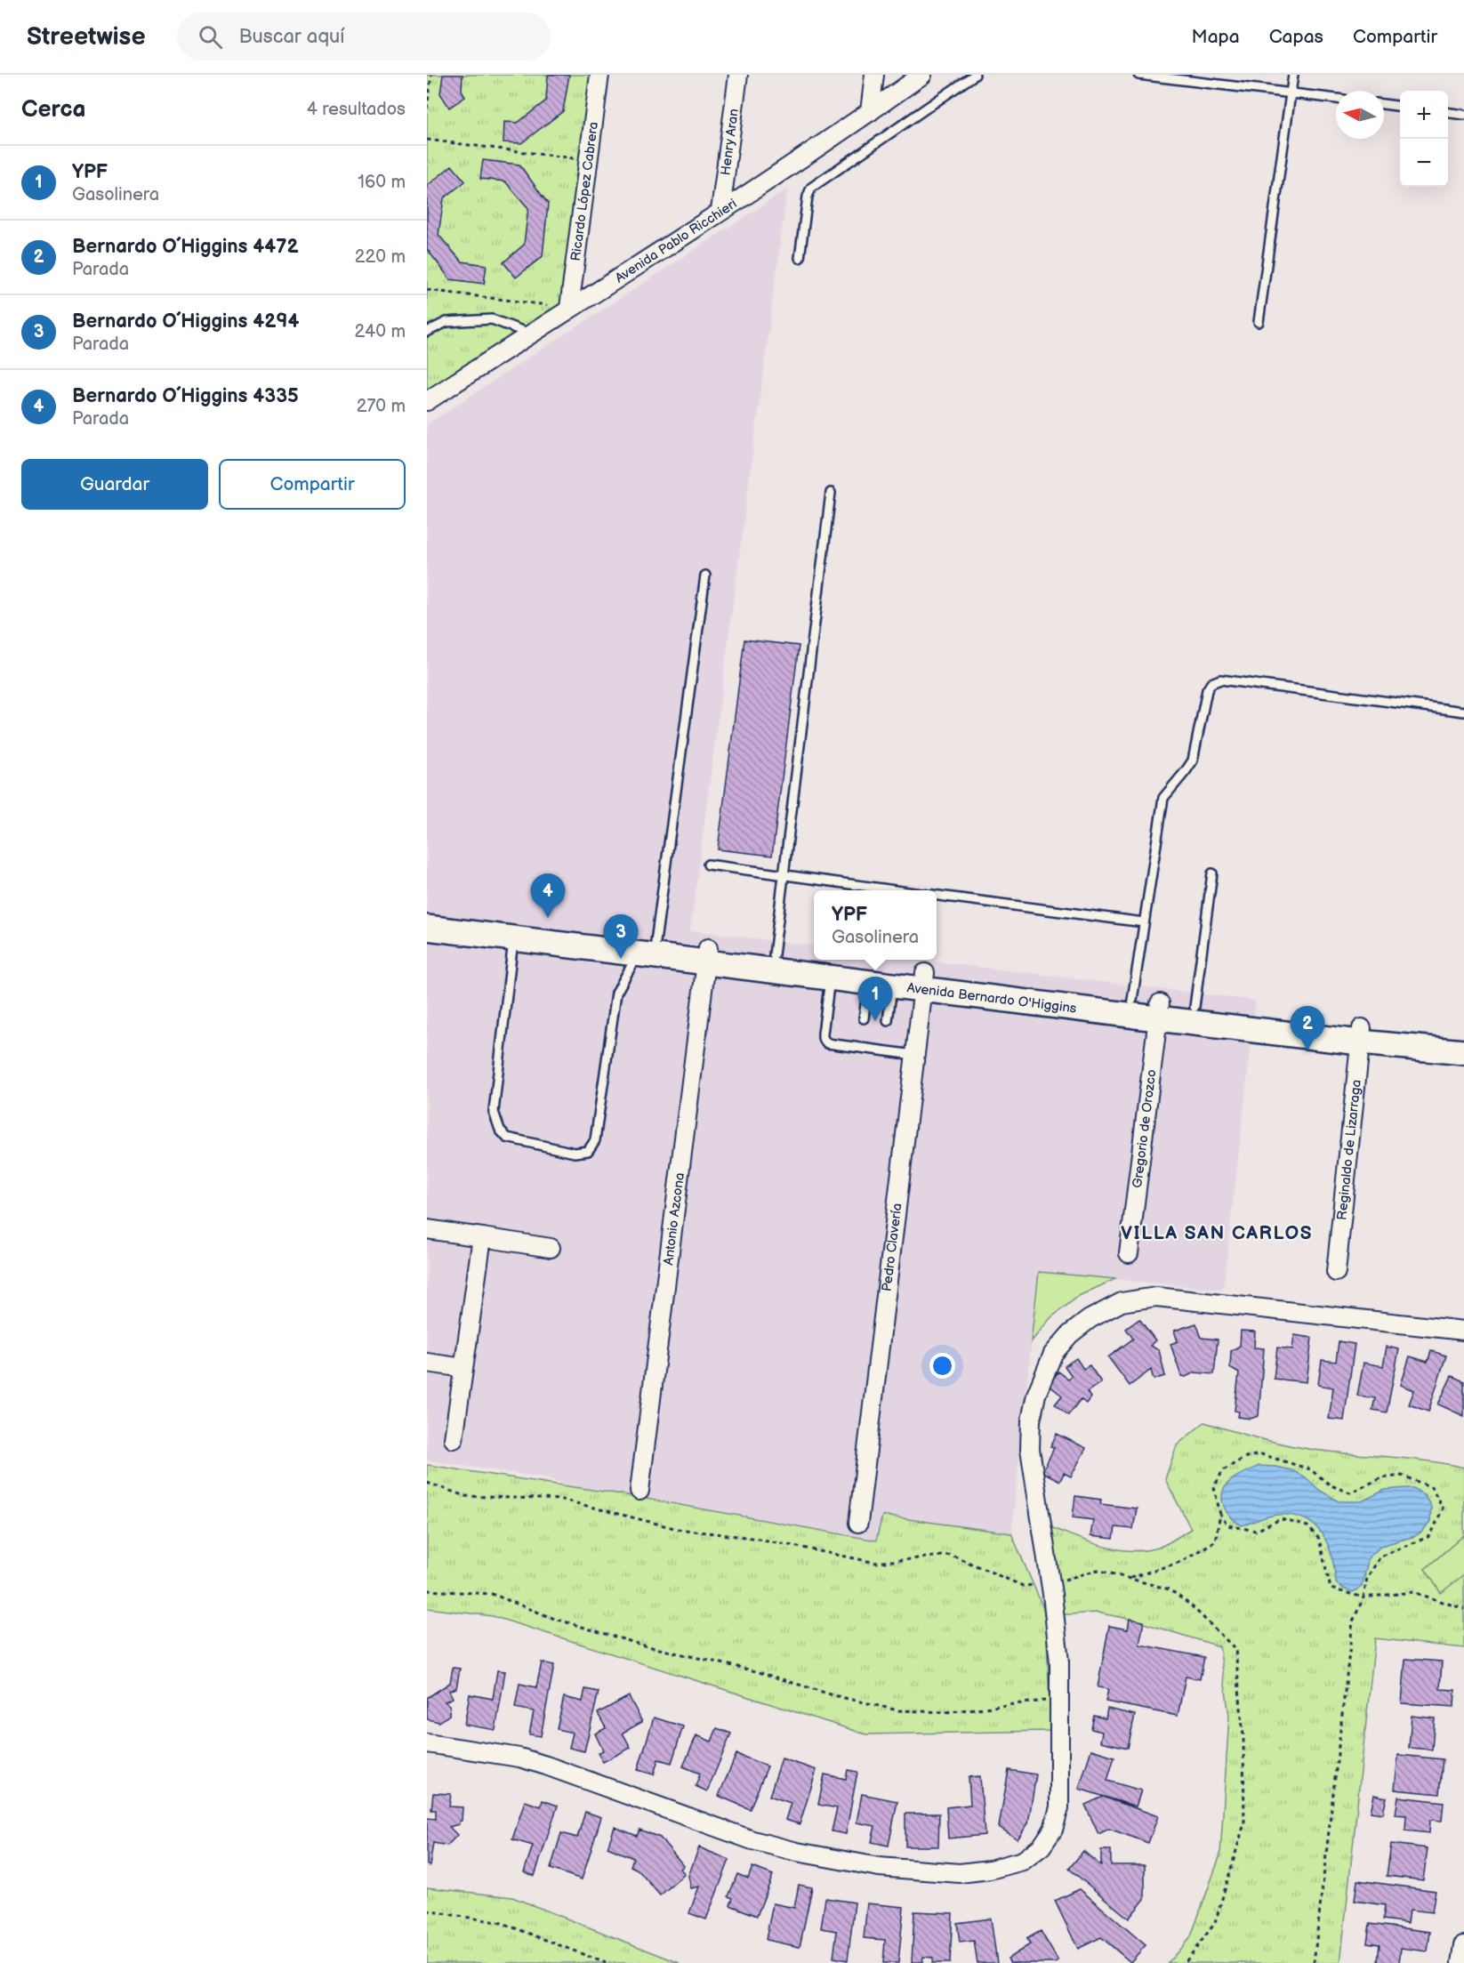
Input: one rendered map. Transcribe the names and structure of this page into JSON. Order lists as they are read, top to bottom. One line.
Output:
{"streets":{"main road":["Avenida Bernardo O'Higgins"],"street":["Henry Aran","Ricardo López Cabrera","Avenida Pablo Ricchieri","Gregorio de Orozco","Reginaldo de Lizarraga","Antonio Azcona","Pedro Clavería"]},"crossings":[["Henry Aran","Avenida Pablo Ricchieri"],["Ricardo López Cabrera","Avenida Pablo Ricchieri"],["Avenida Bernardo O'Higgins","Gregorio de Orozco"],["Avenida Bernardo O'Higgins","Reginaldo de Lizarraga"],["Avenida Bernardo O'Higgins","Antonio Azcona"],["Avenida Bernardo O'Higgins","Pedro Clavería"]],"districts":["VILLA SAN CARLOS"],"north":"left","page":{"header":"Streetwise","search":"Buscar aquí","nav":["Mapa","Capas","Compartir"],"heading":["Cerca","4 resultados"],"map_buttons":["+","−"],"list":[{"mark":"1","name":"YPF","note":"Gasolinera","value":"160 m"},{"mark":"2","name":"Bernardo O´Higgins 4472","note":"Parada","value":"220 m"},{"mark":"3","name":"Bernardo O´Higgins 4294","note":"Parada","value":"240 m"},{"mark":"4","name":"Bernardo O´Higgins 4335","note":"Parada","value":"270 m"}],"buttons":["Guardar","Compartir"],"pins":["4","3","1","2"],"popup":["YPF","Gasolinera"]}}
